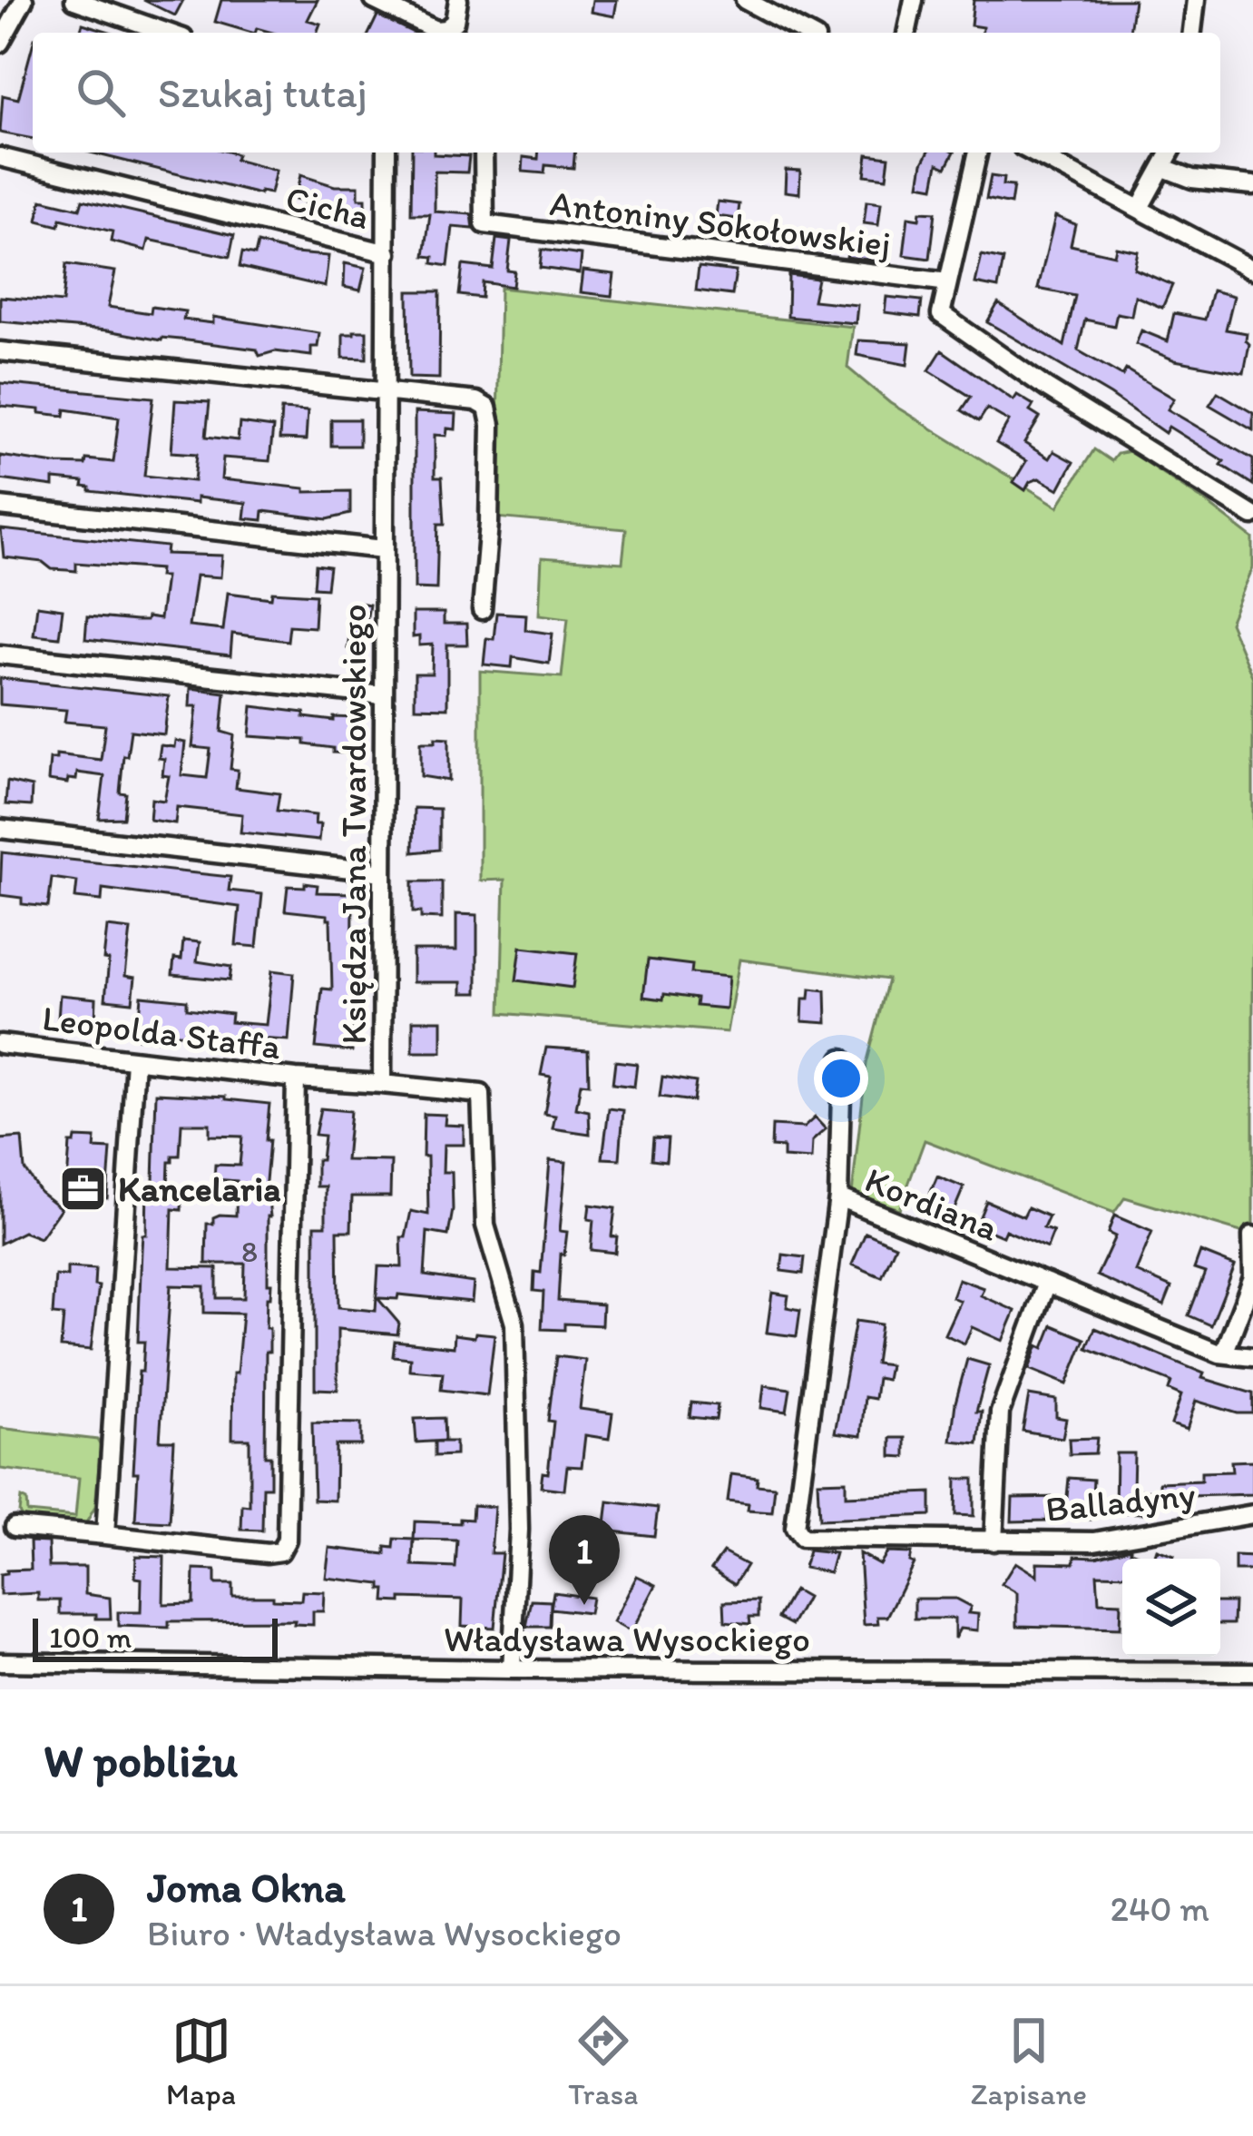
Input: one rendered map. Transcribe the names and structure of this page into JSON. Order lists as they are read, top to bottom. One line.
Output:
{"streets":{"street":["Cicha","Antoniny Sokołowskiej","Księdza Jana Twardowskiego","Leopolda Staffa","Kordiana","Balladyny","Władysława Wysockiego"]},"crossings":[["Cicha","Księdza Jana Twardowskiego"],["Księdza Jana Twardowskiego","Leopolda Staffa"],["Księdza Jana Twardowskiego","Władysława Wysockiego"],["Kordiana","Balladyny"]],"places":{"office":["Kancelaria"]},"house_numbers":["8"],"scale_bar":"100 m","page":{"search":"Szukaj tutaj","pins":"1","scale":"100 m","heading":"W pobliżu","list":[{"mark":"1","name":"Joma Okna","note":"Biuro · Władysława Wysockiego","value":"240 m"}],"nav":["Mapa","Trasa","Zapisane"]}}
